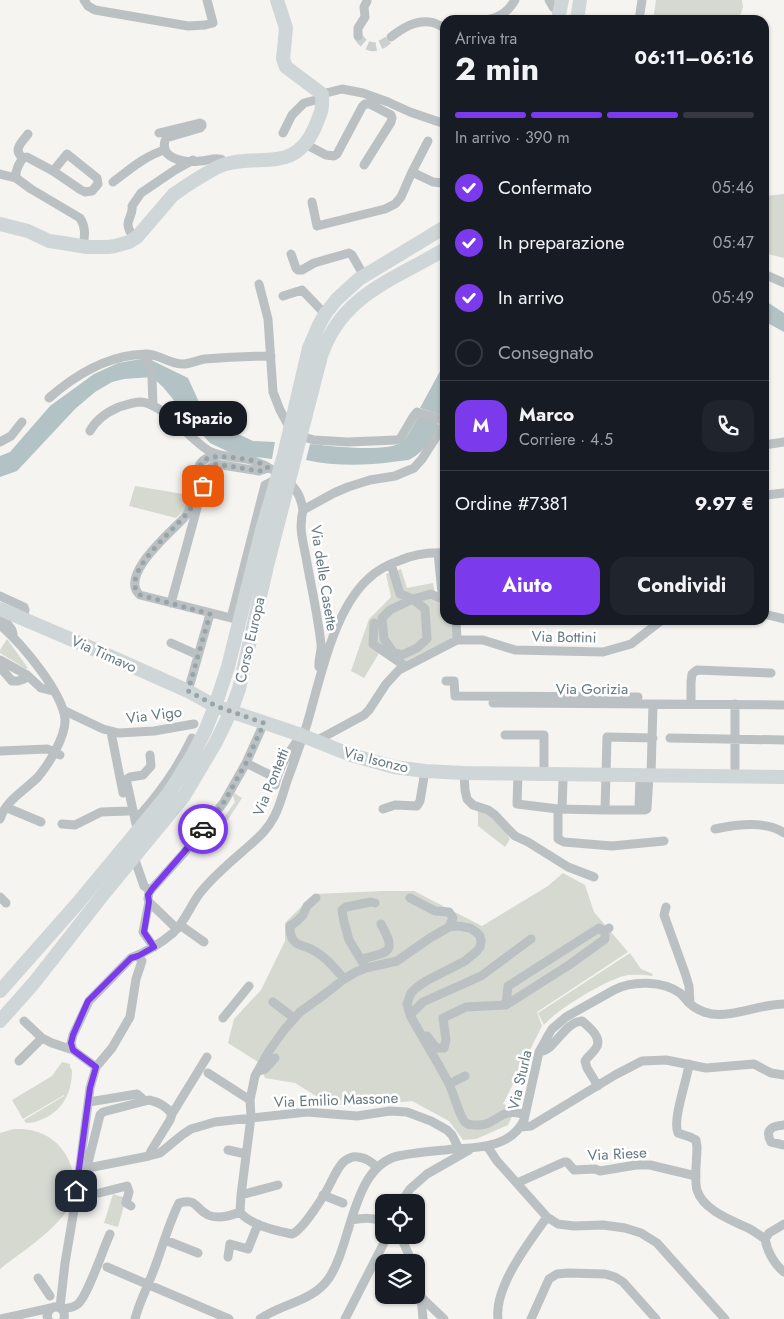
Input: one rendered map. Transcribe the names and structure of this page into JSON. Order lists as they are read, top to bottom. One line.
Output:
{"streets":{"main road":["Corso Europa","Via Timavo","Via Isonzo"],"street":["Via delle Casette","Via Bottini","Via Gorizia","Via Vigo","Via Pontetti","Via Sturla","Via Emilio Massone","Via Riese"]},"crossings":[["Via delle Casette","Via Pontetti"],["Via Bottini","Via Isonzo"],["Via Bottini","Via Pontetti"],["Corso Europa","Via Timavo"],["Corso Europa","Via Isonzo"],["Via Timavo","Via Isonzo"],["Via Isonzo","Via Pontetti"],["Via Sturla","Via Emilio Massone"]],"places":["1Spazio"],"page":{"heading":["2 min","Arriva tra","06:11–06:16"],"panel":["Marco","Corriere · 4.5","Ordine #7381","9.97 €"],"bar":"In arrivo · 390 m","list":[["Confermato","05:46"],["In preparazione","05:47"],["In arrivo","05:49"],"Consegnato"],"round":"M","bubble":"1Spazio","buttons":["Aiuto","Condividi"]}}
